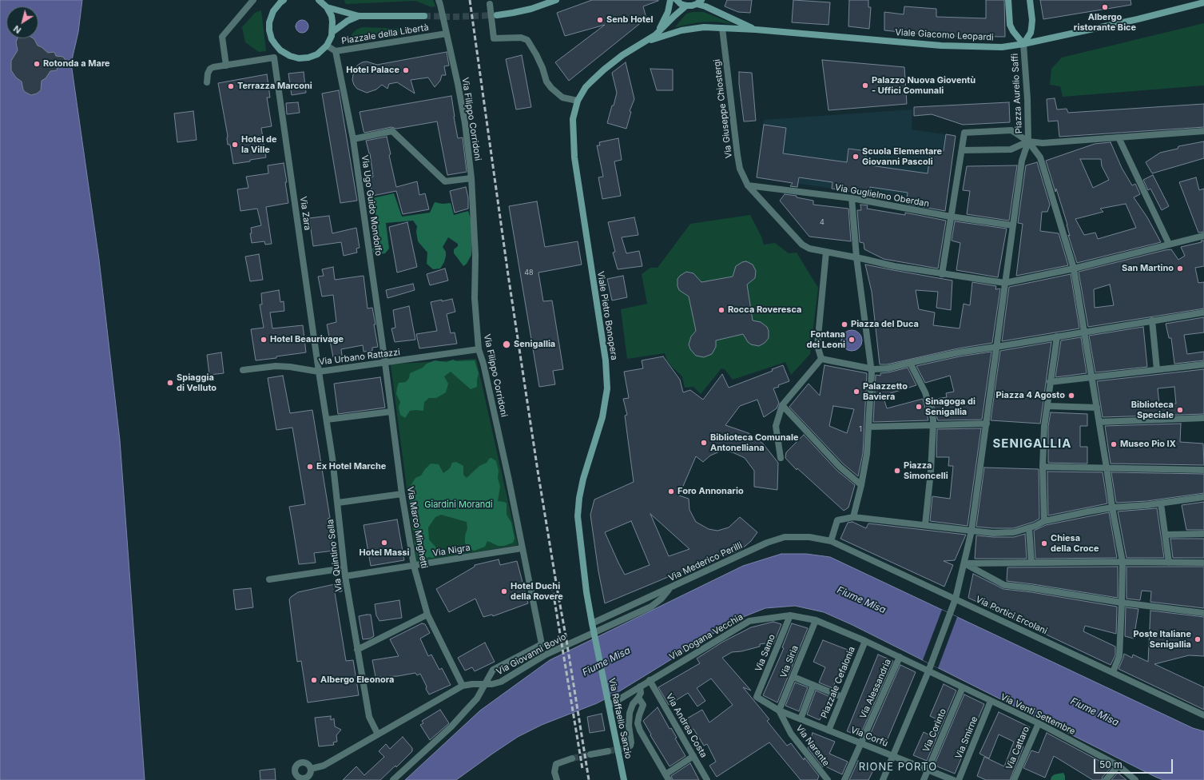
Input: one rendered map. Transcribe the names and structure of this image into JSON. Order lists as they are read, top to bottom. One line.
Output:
{"streets":{"main road":["Viale Giacomo Leopardi","Viale Pietro Bonopera","Via Raffaello Sanzio"],"street":["Piazzale della Libertà","Piazza Aurelio Saffi","Via Giuseppe Chiostergi","Via Filippo Corridoni","Via Guglielmo Oberdan","Via Ugo Guido Mondolfo","Via Zara","Via Urbano Rattazzi","Via Marco Minghetti","Via Nigra","Via Quintino Sella","Via Mederico Perilli","Via Portici Ercolani","Via Dogana Vecchia","Via Samo","Via Giovanni Bovio","Via Siria","Piazzale Cefalonia","Via Alessandria","Via Venti Settembre","Via Andrea Costa","Via Corinto","Via Corfù","Via Smirne","Via Narente","Via Cattaro"]},"crossings":[["Piazzale della Libertà","Via Filippo Corridoni"],["Piazzale della Libertà","Via Ugo Guido Mondolfo"],["Viale Giacomo Leopardi","Piazza Aurelio Saffi"],["Viale Giacomo Leopardi","Via Giuseppe Chiostergi"],["Viale Giacomo Leopardi","Viale Pietro Bonopera"],["Via Giuseppe Chiostergi","Via Guglielmo Oberdan"],["Via Giuseppe Chiostergi","Viale Pietro Bonopera"],["Via Filippo Corridoni","Via Urbano Rattazzi"],["Via Filippo Corridoni","Via Nigra"],["Via Filippo Corridoni","Via Giovanni Bovio"],["Via Ugo Guido Mondolfo","Via Urbano Rattazzi"],["Via Ugo Guido Mondolfo","Via Marco Minghetti"],["Via Zara","Via Urbano Rattazzi"],["Via Zara","Via Quintino Sella"],["Viale Pietro Bonopera","Via Mederico Perilli"],["Viale Pietro Bonopera","Via Raffaello Sanzio"],["Via Urbano Rattazzi","Via Marco Minghetti"],["Via Urbano Rattazzi","Via Quintino Sella"],["Via Marco Minghetti","Via Nigra"],["Via Marco Minghetti","Via Giovanni Bovio"],["Via Nigra","Via Quintino Sella"],["Via Quintino Sella","Via Giovanni Bovio"],["Via Mederico Perilli","Via Portici Ercolani"],["Via Mederico Perilli","Via Giovanni Bovio"],["Via Mederico Perilli","Via Raffaello Sanzio"],["Via Dogana Vecchia","Via Samo"],["Via Dogana Vecchia","Via Siria"],["Via Dogana Vecchia","Piazzale Cefalonia"],["Via Dogana Vecchia","Via Alessandria"],["Via Dogana Vecchia","Via Venti Settembre"],["Via Dogana Vecchia","Via Raffaello Sanzio"],["Via Dogana Vecchia","Via Andrea Costa"],["Via Samo","Via Siria"],["Via Samo","Via Corfù"],["Via Samo","Via Narente"],["Via Siria","Via Corfù"],["Via Siria","Via Narente"],["Piazzale Cefalonia","Via Corfù"],["Via Alessandria","Via Corfù"],["Via Venti Settembre","Via Corinto"],["Via Venti Settembre","Via Smirne"],["Via Venti Settembre","Via Cattaro"],["Via Corinto","Via Corfù"],["Via Corfù","Via Narente"]],"districts":["SENIGALLIA","RIONE PORTO"],"water":["Fiume Misa"],"parks":["Giardini Morandi"],"places":["Albergo ristorante Bice","Senb Hotel","Rotonda a Mare","Hotel Palace","Palazzo Nuova Gioventù - Uffici Comunali","Terrazza Marconi","Hotel de la Ville","Scuola Elementare Giovanni Pascoli","San Martino","Rocca Roveresca","Piazza del Duca","Hotel Beaurivage","Fontana dei Leoni","Senigallia","Spiaggia di Velluto","Palazzetto Baviera","Piazza 4 Agosto","Sinagoga di Senigallia","Biblioteca Speciale","Biblioteca Comunale Antonelliana","Museo Pio IX","Ex Hotel Marche","Piazza Simoncelli","Foro Annonario","Hotel Massi","Chiesa della Croce","Hotel Duchi della Rovere","Poste Italiane Senigallia","Albergo Eleonora"],"house_numbers":["4","48","1"],"scale_bar":"50 m","north":"bottom left"}
